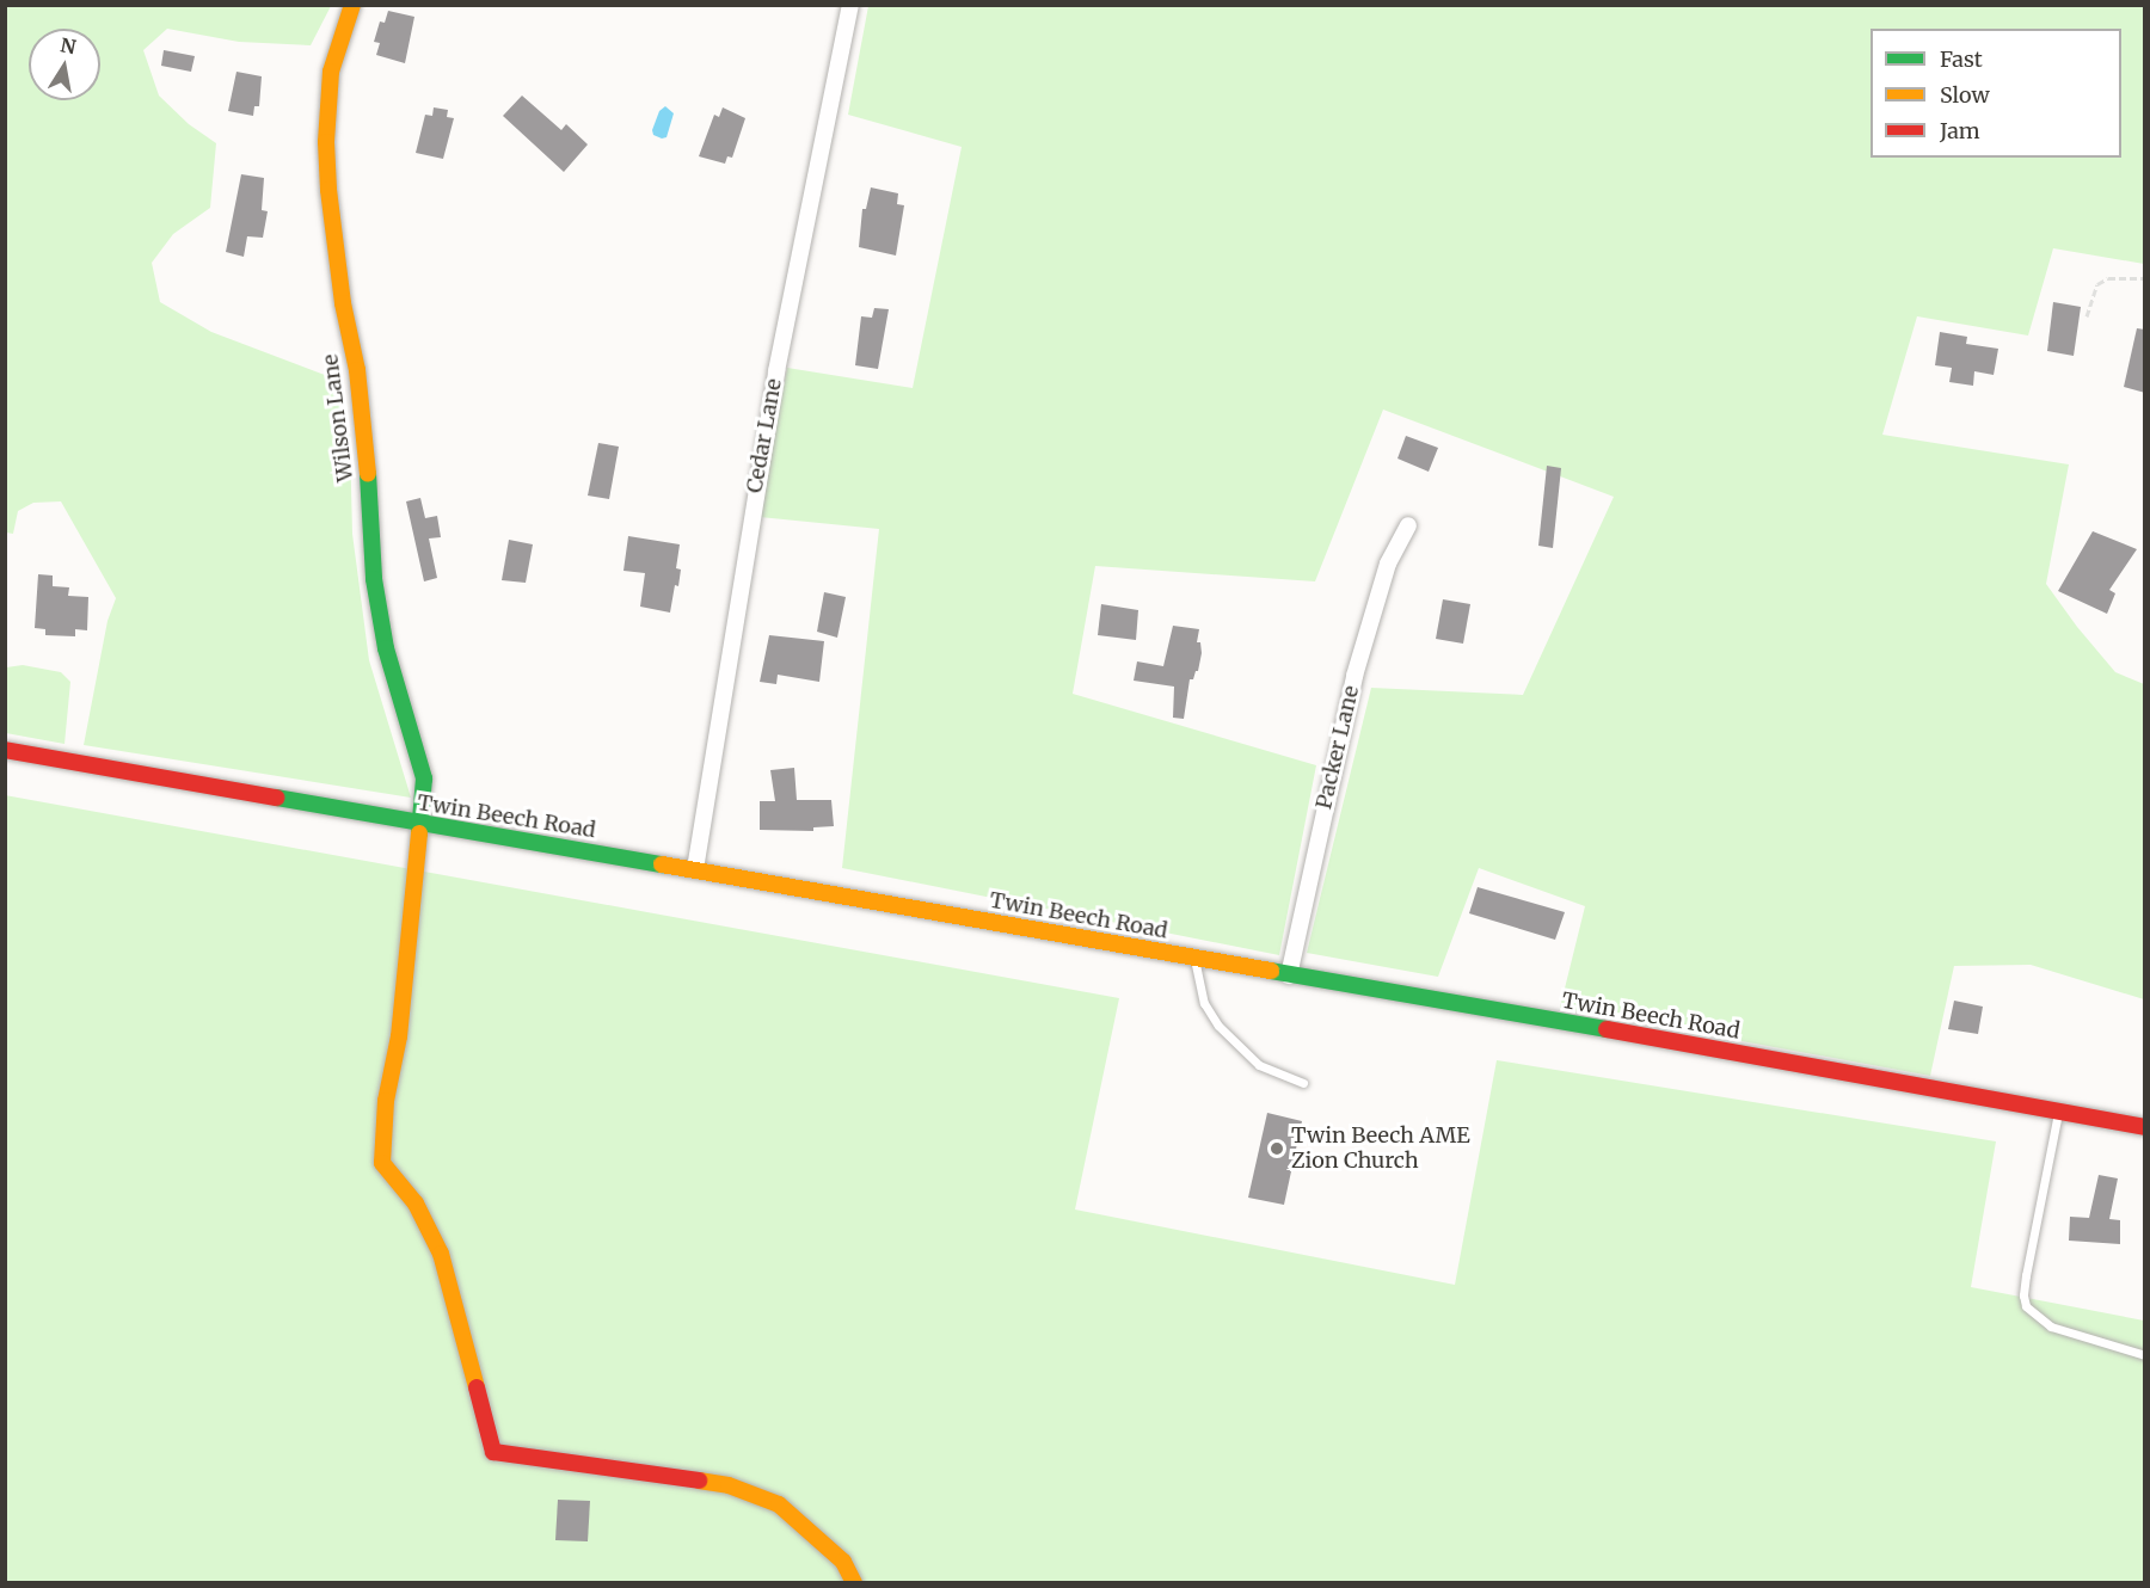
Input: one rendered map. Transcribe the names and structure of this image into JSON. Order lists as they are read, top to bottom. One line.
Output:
{"streets":{"street":["Wilson Lane","Cedar Lane","Packer Lane","Twin Beech Road"]},"crossings":[["Wilson Lane","Twin Beech Road"],["Cedar Lane","Twin Beech Road"],["Packer Lane","Twin Beech Road"]],"places":["Twin Beech AME Zion Church"],"legend":["Fast","Slow","Jam"],"north":"top"}
